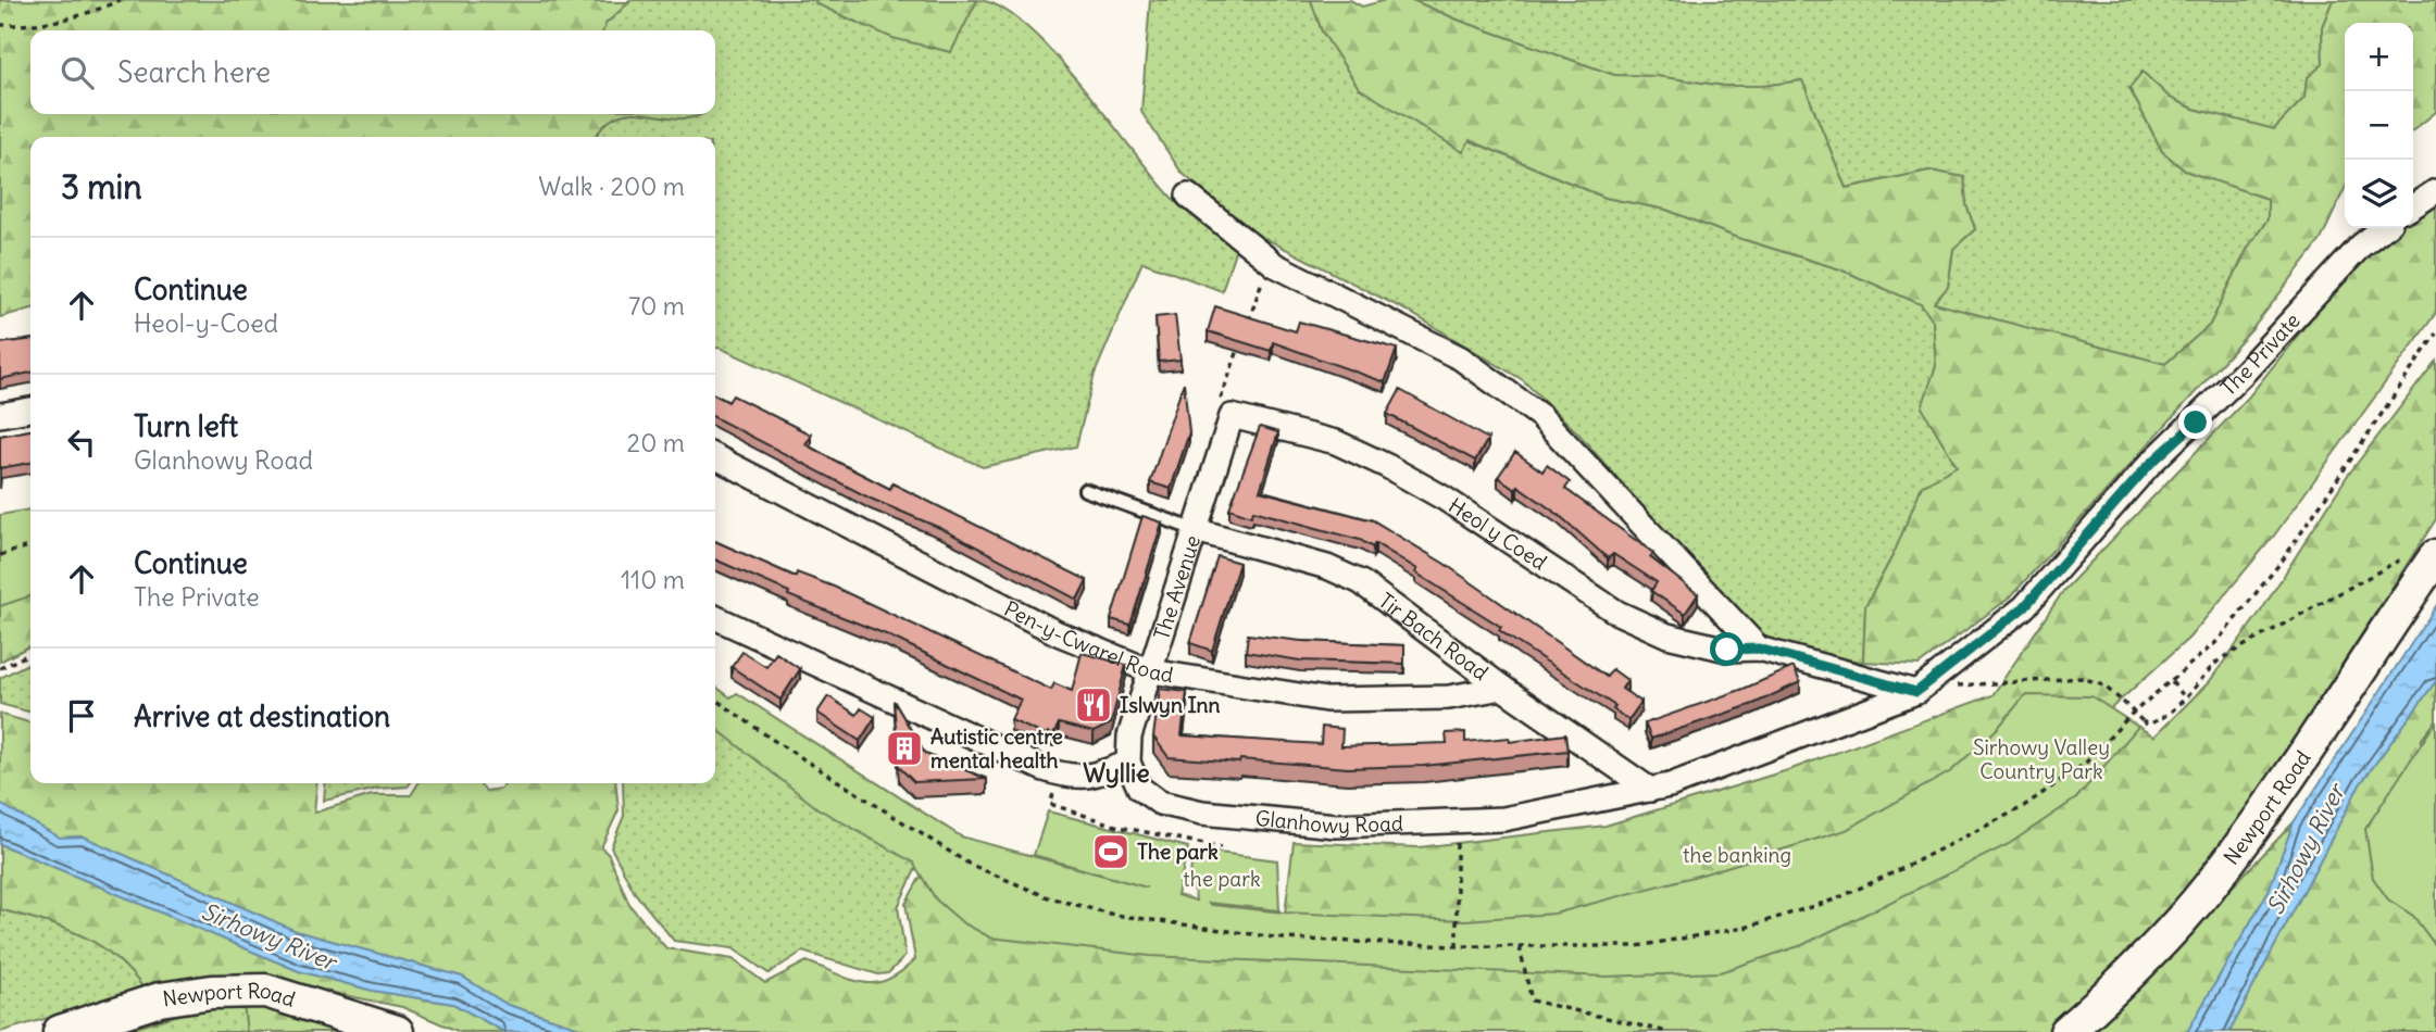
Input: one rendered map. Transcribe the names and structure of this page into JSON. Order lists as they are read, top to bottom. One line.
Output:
{"streets":{"main road":["Newport Road"],"street":["The Private","Heol y Coed","The Avenue","Tir Bach Road","Pen-y-Cwarel Road","Glanhowy Road"]},"crossings":[["The Private","Glanhowy Road"],["Heol y Coed","The Avenue"],["Heol y Coed","Glanhowy Road"],["The Avenue","Tir Bach Road"],["The Avenue","Pen-y-Cwarel Road"],["The Avenue","Glanhowy Road"],["Tir Bach Road","Pen-y-Cwarel Road"],["Tir Bach Road","Glanhowy Road"]],"districts":["Wyllie"],"water":["Sirhowy River"],"parks":["Sirhowy Valley Country Park","the banking","the park"],"places":{"restaurant":["Islwyn Inn"],"building":["Autistic centre mental health"],"sports":["The park"]},"page":{"map_buttons":["+","−"],"search":"Search here","heading":["3 min","Walk · 200 m"],"list":[["Continue","Heol-y-Coed","70 m"],["Turn left","Glanhowy Road","20 m"],["Continue","The Private","110 m"],"Arrive at destination"]}}
